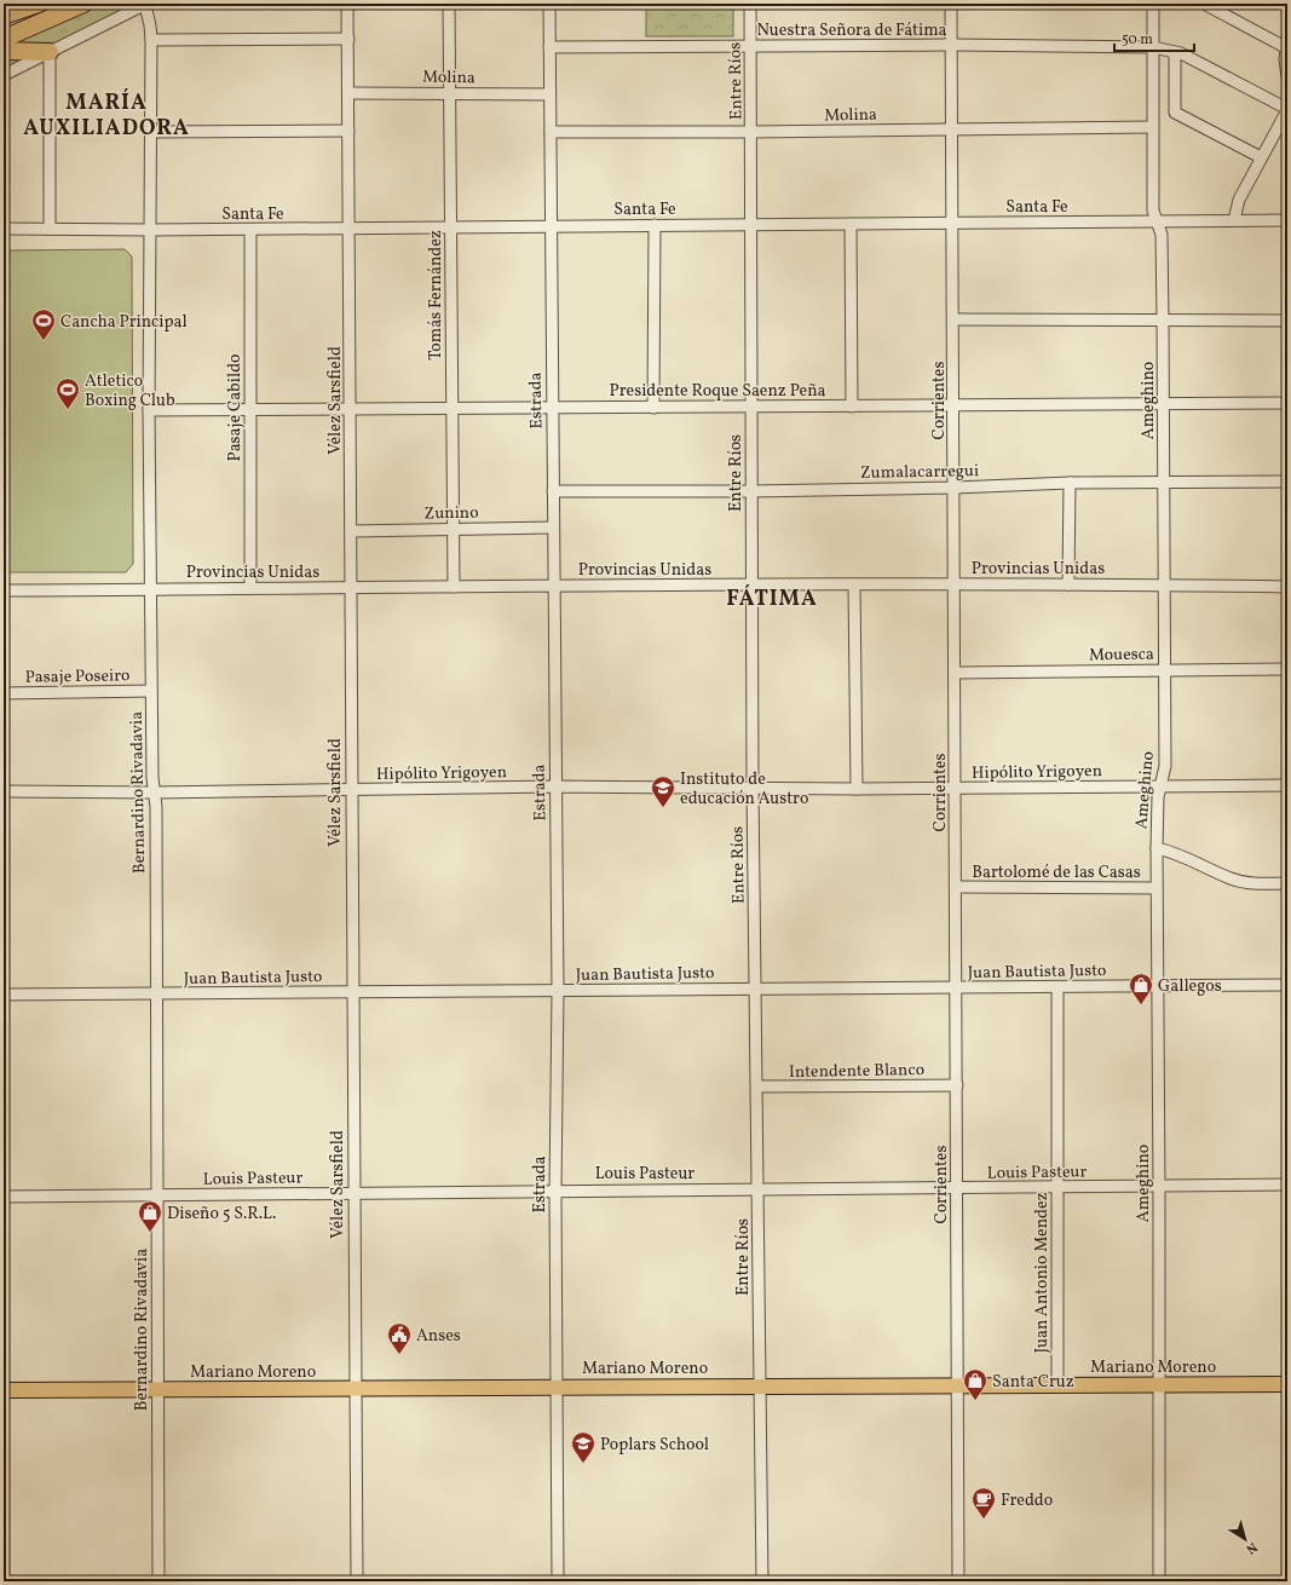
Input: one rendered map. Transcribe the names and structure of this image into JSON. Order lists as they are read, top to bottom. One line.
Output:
{"streets":{"main road":["Mariano Moreno"],"street":["Nuestra Señora de Fátima","Molina","Entre Ríos","Santa Fe","Tomás Fernández","Presidente Roque Saenz Peña","Vélez Sarsfield","Estrada","Corrientes","Ameghino","Pasaje Cabildo","Zumalacarregui","Zunino","Provincias Unidas","Mouesca","Pasaje Poseiro","Hipólito Yrigoyen","Bernardino Rivadavia","Bartolomé de las Casas","Juan Bautista Justo","Intendente Blanco","Louis Pasteur","Juan Antonio Mendez"]},"crossings":[["Nuestra Señora de Fátima","Entre Ríos"],["Nuestra Señora de Fátima","Estrada"],["Nuestra Señora de Fátima","Corrientes"],["Nuestra Señora de Fátima","Ameghino"],["Molina","Entre Ríos"],["Molina","Tomás Fernández"],["Molina","Vélez Sarsfield"],["Molina","Estrada"],["Molina","Corrientes"],["Molina","Ameghino"],["Entre Ríos","Santa Fe"],["Entre Ríos","Presidente Roque Saenz Peña"],["Entre Ríos","Zumalacarregui"],["Entre Ríos","Provincias Unidas"],["Entre Ríos","Hipólito Yrigoyen"],["Entre Ríos","Juan Bautista Justo"],["Entre Ríos","Intendente Blanco"],["Entre Ríos","Louis Pasteur"],["Entre Ríos","Mariano Moreno"],["Santa Fe","Tomás Fernández"],["Santa Fe","Vélez Sarsfield"],["Santa Fe","Estrada"],["Santa Fe","Corrientes"],["Santa Fe","Ameghino"],["Santa Fe","Pasaje Cabildo"],["Santa Fe","Bernardino Rivadavia"],["Tomás Fernández","Presidente Roque Saenz Peña"],["Tomás Fernández","Zunino"],["Tomás Fernández","Provincias Unidas"],["Presidente Roque Saenz Peña","Vélez Sarsfield"],["Presidente Roque Saenz Peña","Estrada"],["Presidente Roque Saenz Peña","Corrientes"],["Presidente Roque Saenz Peña","Ameghino"],["Presidente Roque Saenz Peña","Pasaje Cabildo"],["Presidente Roque Saenz Peña","Bernardino Rivadavia"],["Vélez Sarsfield","Zunino"],["Vélez Sarsfield","Provincias Unidas"],["Vélez Sarsfield","Hipólito Yrigoyen"],["Vélez Sarsfield","Juan Bautista Justo"],["Vélez Sarsfield","Louis Pasteur"],["Vélez Sarsfield","Mariano Moreno"],["Estrada","Zumalacarregui"],["Estrada","Zunino"],["Estrada","Provincias Unidas"],["Estrada","Hipólito Yrigoyen"],["Estrada","Juan Bautista Justo"],["Estrada","Louis Pasteur"],["Estrada","Mariano Moreno"],["Corrientes","Zumalacarregui"],["Corrientes","Provincias Unidas"],["Corrientes","Mouesca"],["Corrientes","Hipólito Yrigoyen"],["Corrientes","Bartolomé de las Casas"],["Corrientes","Juan Bautista Justo"],["Corrientes","Intendente Blanco"],["Corrientes","Louis Pasteur"],["Corrientes","Mariano Moreno"],["Ameghino","Zumalacarregui"],["Ameghino","Provincias Unidas"],["Ameghino","Mouesca"],["Ameghino","Hipólito Yrigoyen"],["Ameghino","Bartolomé de las Casas"],["Ameghino","Juan Bautista Justo"],["Ameghino","Louis Pasteur"],["Ameghino","Mariano Moreno"],["Pasaje Cabildo","Provincias Unidas"],["Provincias Unidas","Bernardino Rivadavia"],["Pasaje Poseiro","Bernardino Rivadavia"],["Hipólito Yrigoyen","Bernardino Rivadavia"],["Bernardino Rivadavia","Juan Bautista Justo"],["Bernardino Rivadavia","Louis Pasteur"],["Bernardino Rivadavia","Mariano Moreno"],["Juan Bautista Justo","Juan Antonio Mendez"],["Louis Pasteur","Juan Antonio Mendez"],["Juan Antonio Mendez","Mariano Moreno"]],"districts":["MARÍA AUXILIADORA","FÁTIMA"],"places":{"sports":["Cancha Principal","Atletico Boxing Club"],"school or university":["Instituto de educación Austro","Poplars School"],"shop":["Gallegos","Diseño 5 S.R.L.","Santa Cruz"],"public building":["Anses"],"cafe":["Freddo"]},"scale_bar":"50 m","north":"bottom right"}
